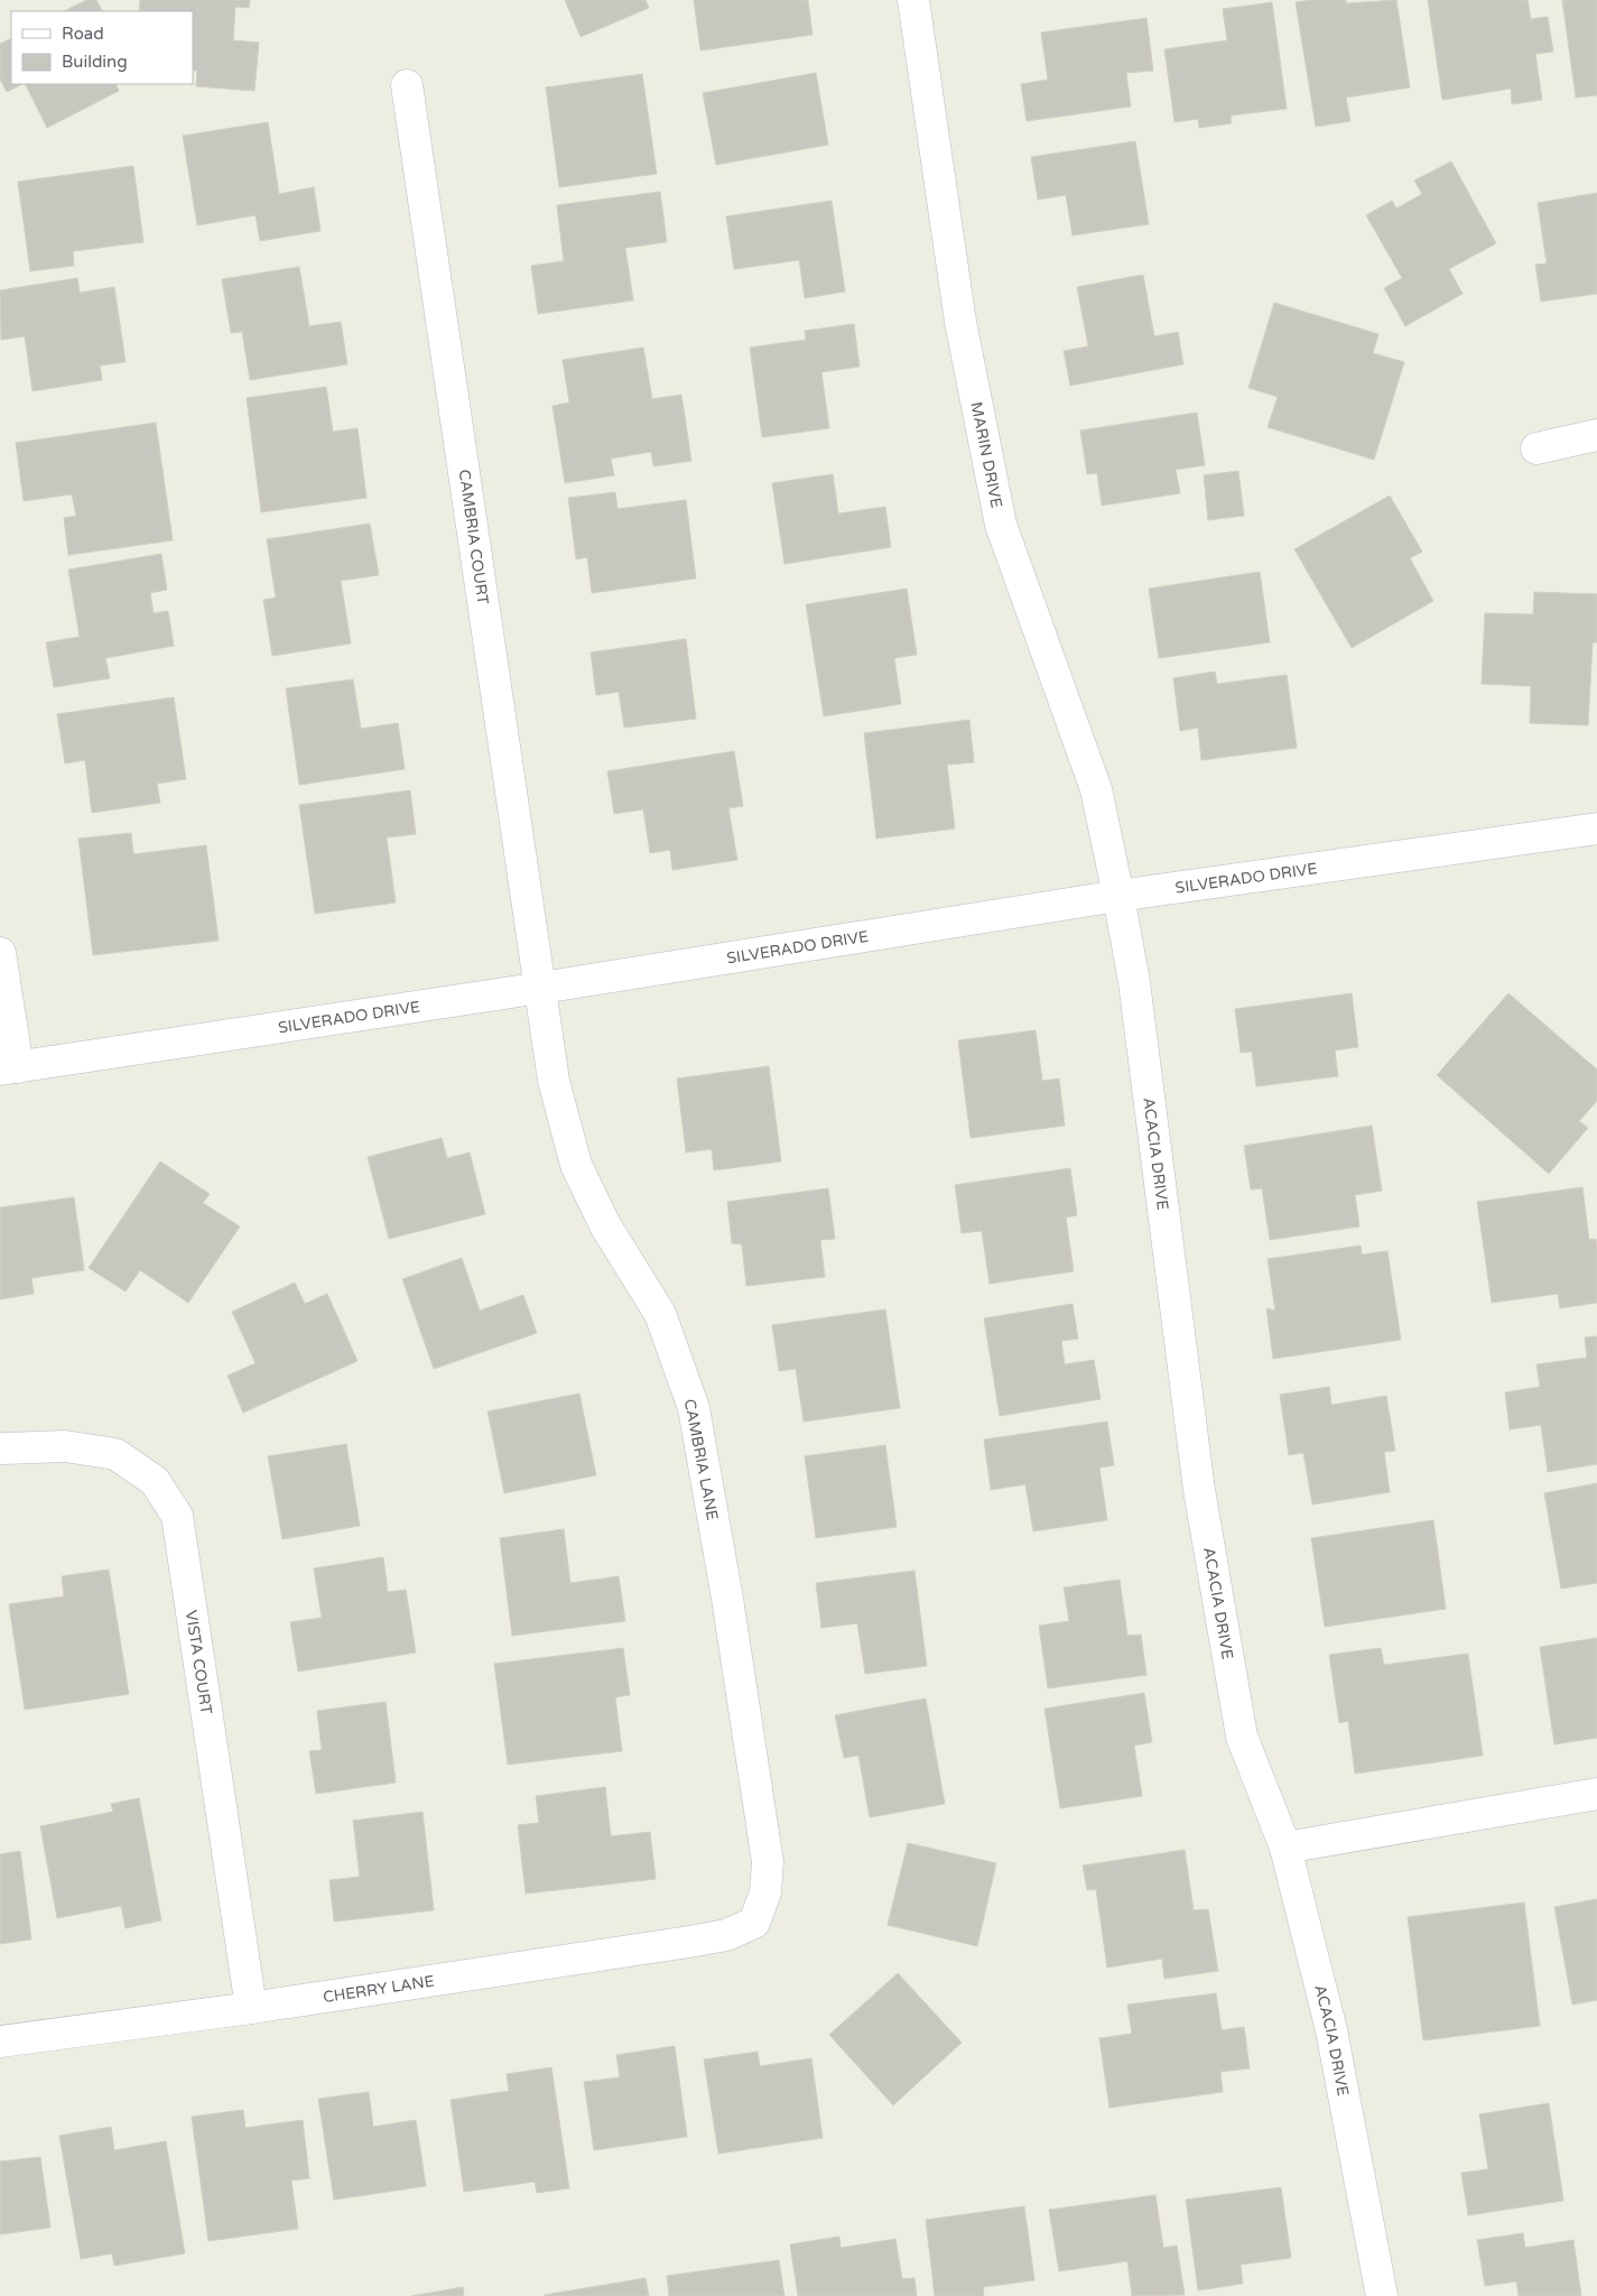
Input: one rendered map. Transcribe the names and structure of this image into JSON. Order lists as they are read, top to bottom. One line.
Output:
{"streets":{"street":["MARIN DRIVE","CAMBRIA COURT","SILVERADO DRIVE","ACACIA DRIVE","CAMBRIA LANE","VISTA COURT","CHERRY LANE"]},"crossings":[["MARIN DRIVE","SILVERADO DRIVE"],["MARIN DRIVE","ACACIA DRIVE"],["CAMBRIA COURT","SILVERADO DRIVE"],["CAMBRIA COURT","CAMBRIA LANE"],["SILVERADO DRIVE","ACACIA DRIVE"],["SILVERADO DRIVE","CAMBRIA LANE"],["CAMBRIA LANE","CHERRY LANE"],["VISTA COURT","CHERRY LANE"]],"legend":["Road","Building"]}
